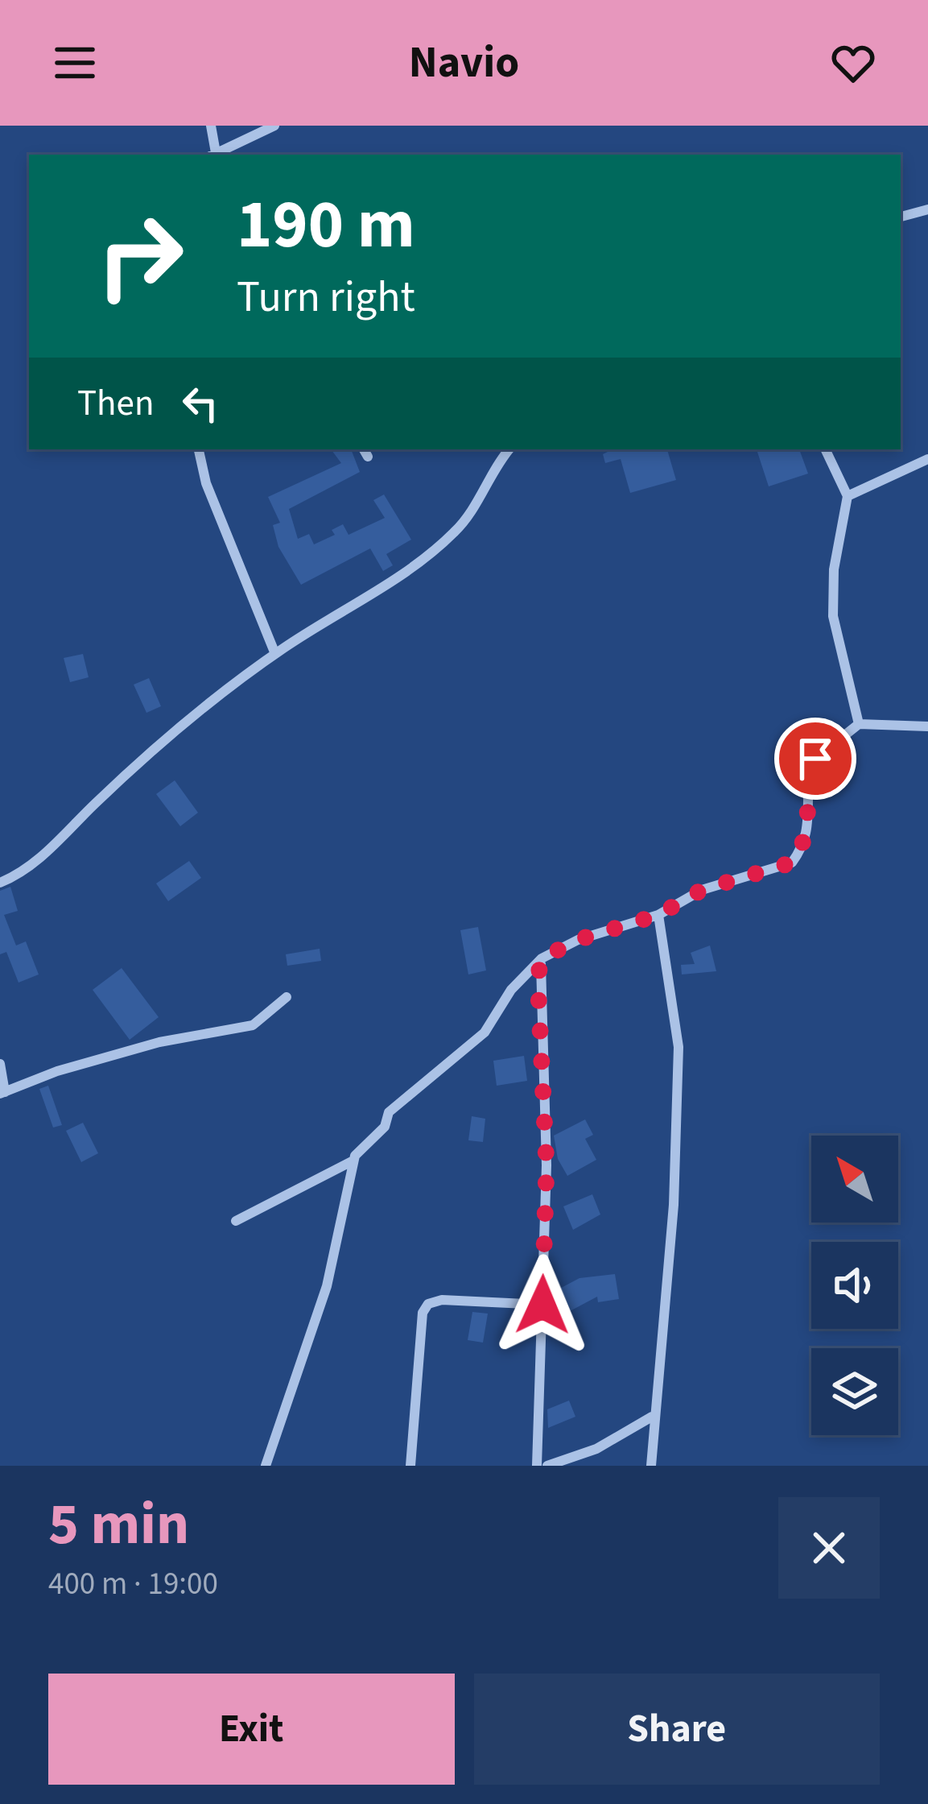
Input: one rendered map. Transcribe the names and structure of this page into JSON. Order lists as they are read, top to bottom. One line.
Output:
{"north":"top left","page":{"header":"Navio","turn":["190 m","Turn right"],"then":"Then","heading":["5 min","400 m · 19:00"],"buttons":["Exit","Share"]}}
